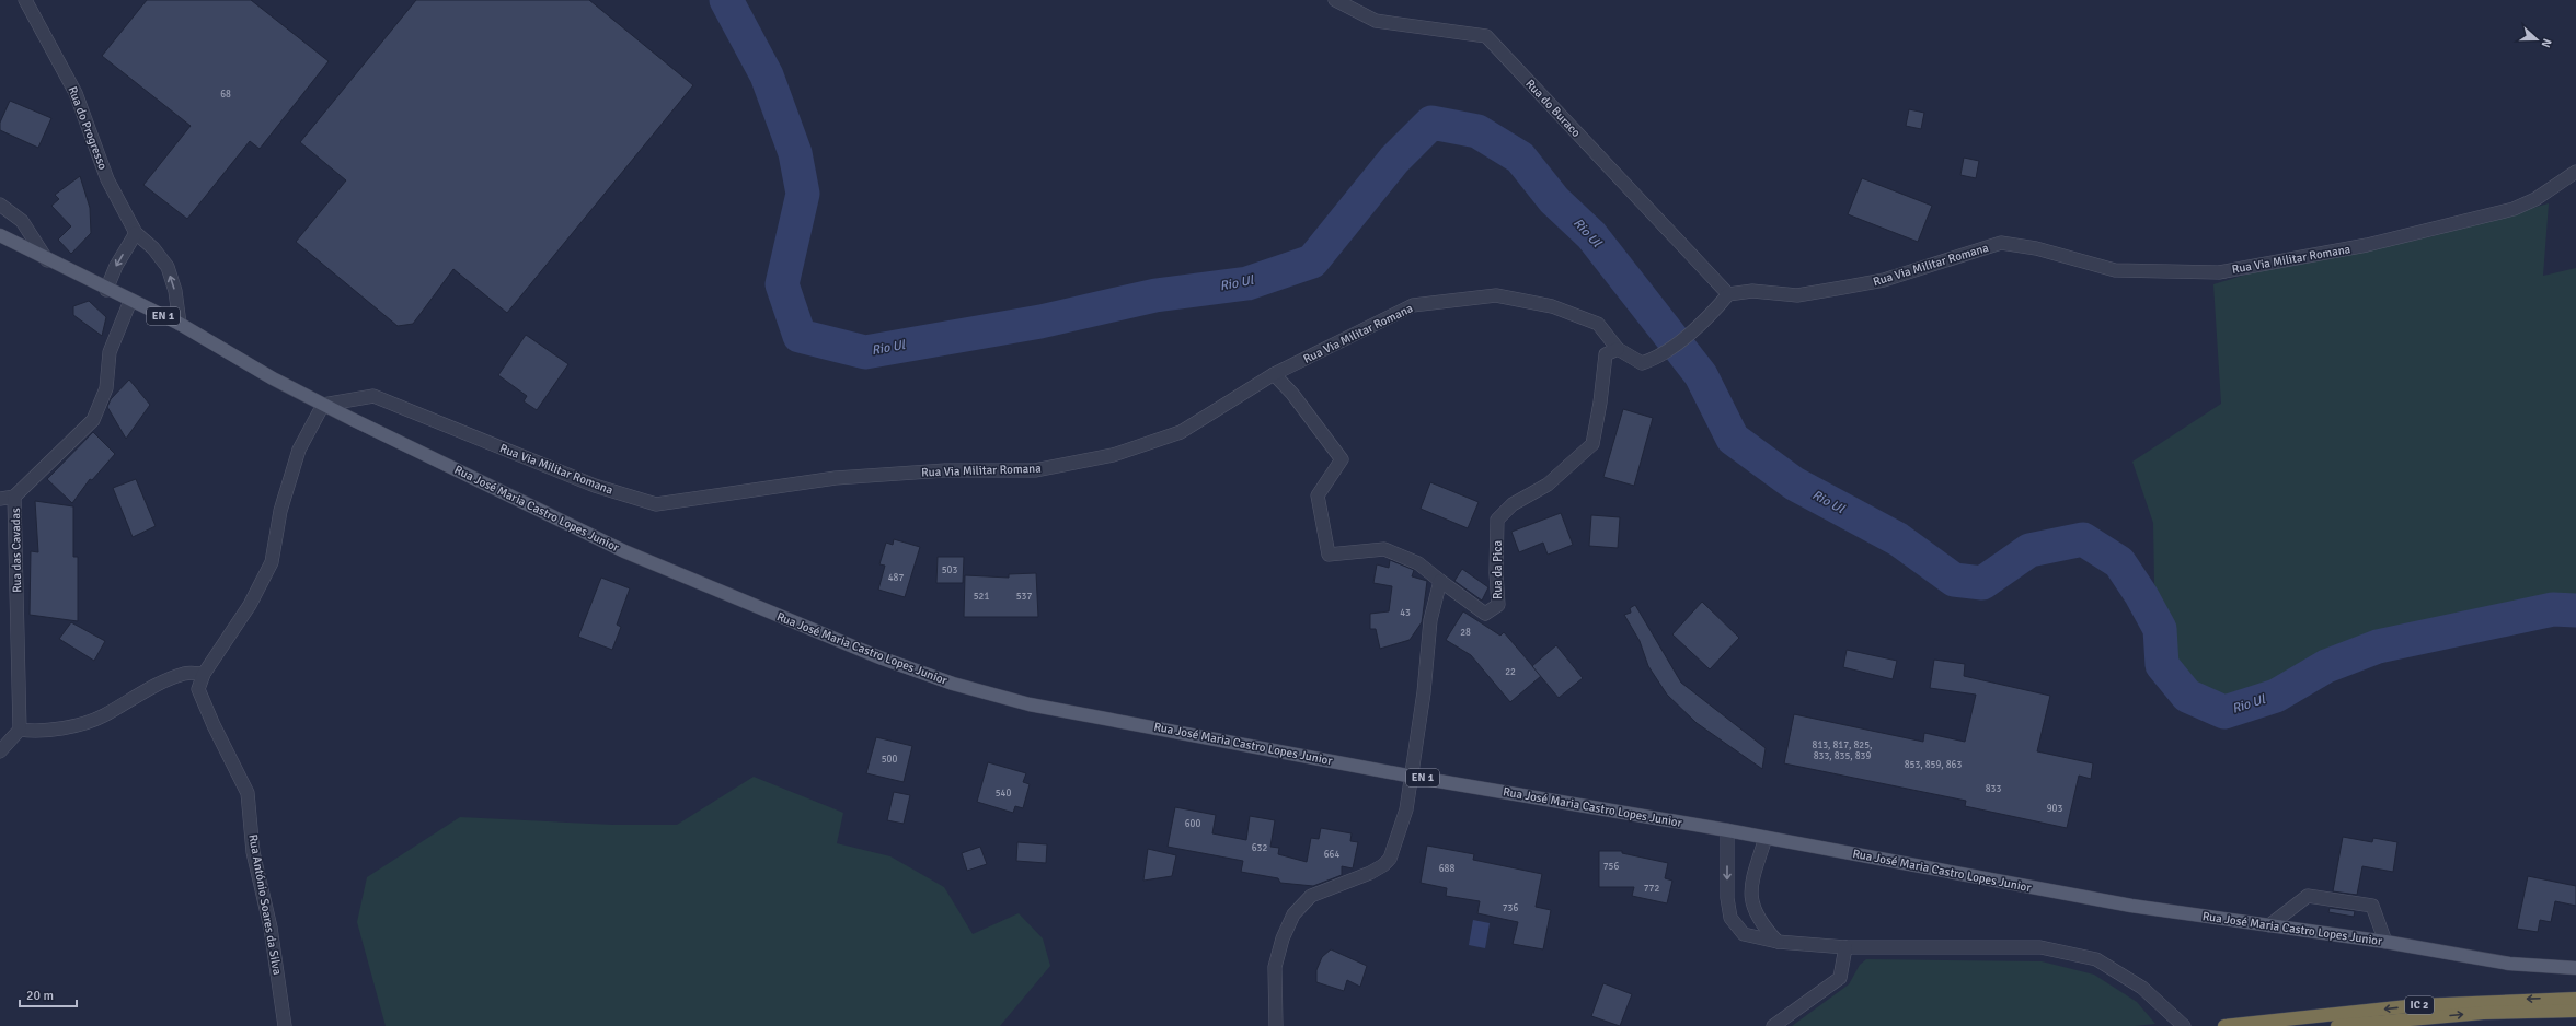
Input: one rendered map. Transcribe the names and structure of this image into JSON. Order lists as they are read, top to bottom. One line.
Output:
{"streets":{"highway":["IC 2"],"main road":["EN 1","Rua José Maria Castro Lopes Junior"],"street":["Rua do Buraco","Rua do Progresso","Rua Via Militar Romana","Rua das Cavadas","Rua da Pica","Rua António Soares da Silva"]},"crossings":[["Rua do Buraco","Rua Via Militar Romana"],["Rua do Progresso","Rua José Maria Castro Lopes Junior"],["Rua Via Militar Romana","Rua José Maria Castro Lopes Junior"],["Rua Via Militar Romana","Rua da Pica"],["Rua Via Militar Romana","Rua António Soares da Silva"],["Rua José Maria Castro Lopes Junior","Rua das Cavadas"],["Rua José Maria Castro Lopes Junior","Rua António Soares da Silva"]],"water":["Rio Ul"],"house_numbers":["68","503","487","521","537","43","28","22","813, 817, 825, 833, 835, 839","500","853, 859, 863","833","540","903","600","632","664","756","688","772","736"],"scale_bar":"20 m","north":"right"}
